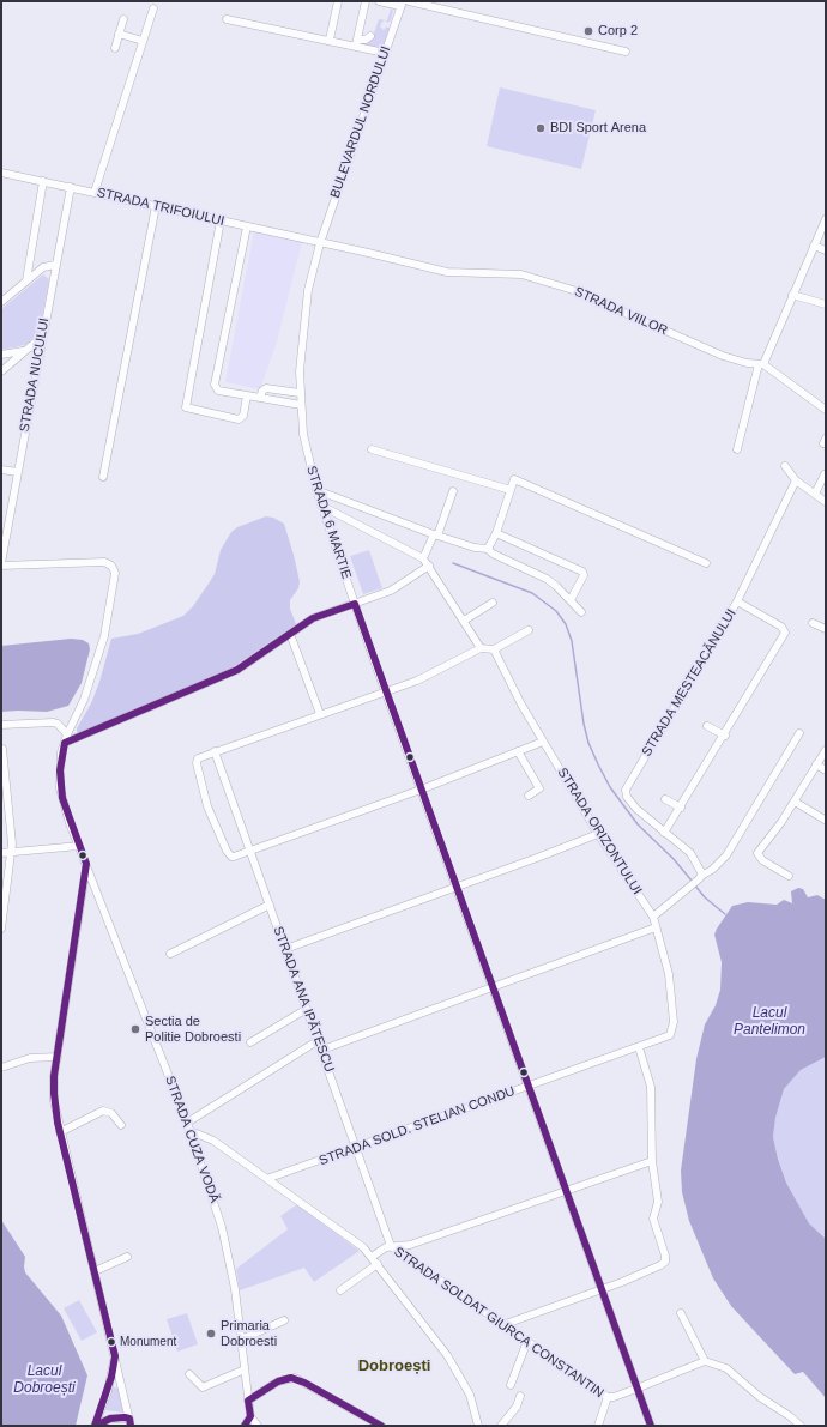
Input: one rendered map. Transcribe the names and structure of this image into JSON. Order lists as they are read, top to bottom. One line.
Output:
{"streets":{"street":["BULEVARDUL NORDULUI","STRADA TRIFOIULUI","STRADA VIILOR","STRADA NUCULUI","STRADA 6 MARTIE","STRADA MESTEACĂNULUI","STRADA ORIZONTULUI","STRADA ANA IPĂTESCU","STRADA SOLD. STELIAN CONDU","STRADA CUZA VODĂ","STRADA SOLDAT GIURCA CONSTANTIN"]},"crossings":[["BULEVARDUL NORDULUI","STRADA TRIFOIULUI"],["BULEVARDUL NORDULUI","STRADA VIILOR"],["BULEVARDUL NORDULUI","STRADA 6 MARTIE"],["STRADA TRIFOIULUI","STRADA VIILOR"],["STRADA TRIFOIULUI","STRADA NUCULUI"],["STRADA TRIFOIULUI","STRADA 6 MARTIE"],["STRADA VIILOR","STRADA 6 MARTIE"],["STRADA NUCULUI","STRADA CUZA VODĂ"],["STRADA 6 MARTIE","STRADA SOLD. STELIAN CONDU"],["STRADA ORIZONTULUI","STRADA SOLD. STELIAN CONDU"],["STRADA ANA IPĂTESCU","STRADA SOLD. STELIAN CONDU"],["STRADA ANA IPĂTESCU","STRADA SOLDAT GIURCA CONSTANTIN"]],"districts":["Dobroești"],"water":["Lacul Pantelimon","Lacul Dobroești"],"places":["Corp 2","BDI Sport Arena","Sectia de Politie Dobroesti","Primaria Dobroesti","Monument"]}
